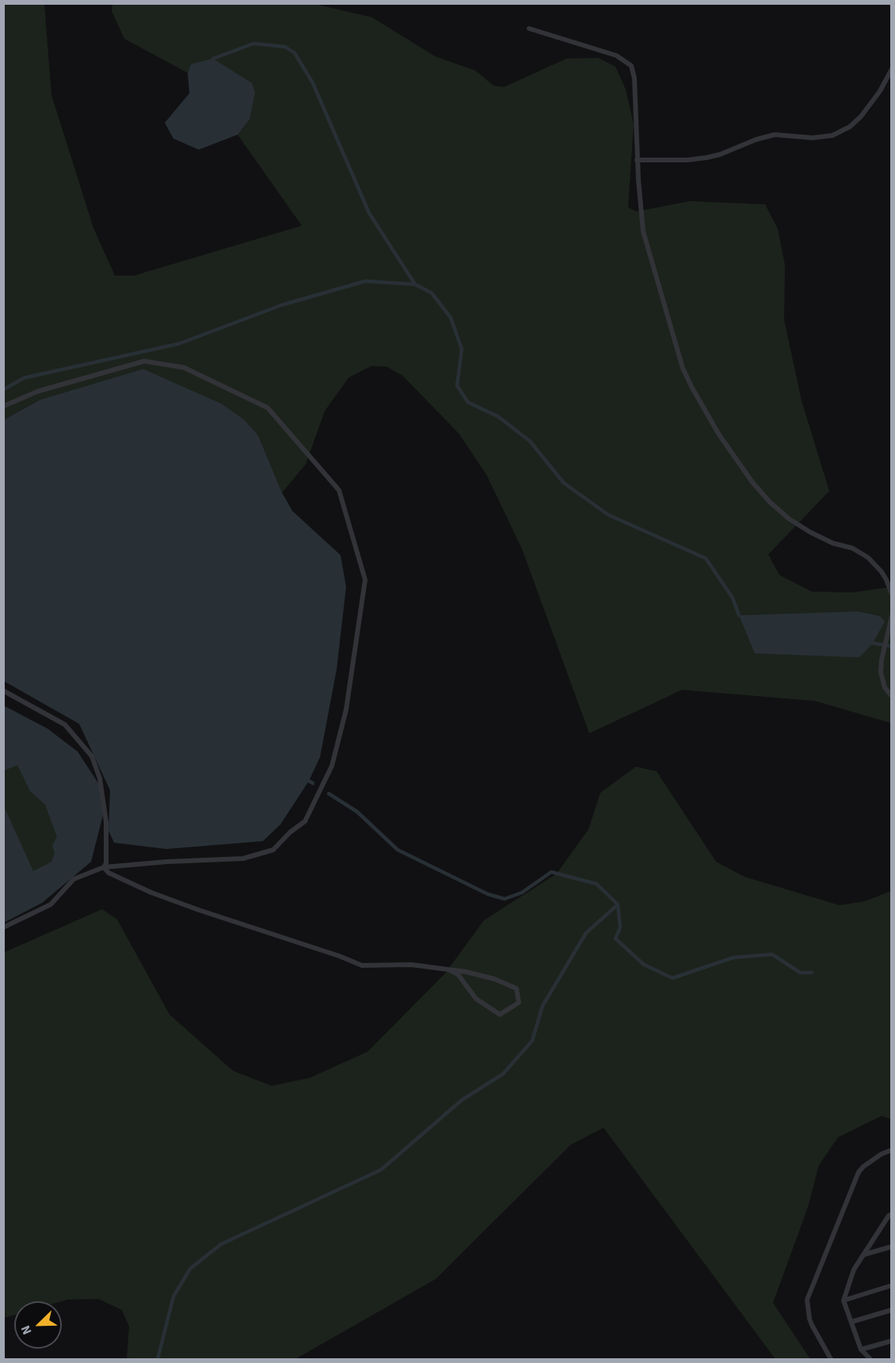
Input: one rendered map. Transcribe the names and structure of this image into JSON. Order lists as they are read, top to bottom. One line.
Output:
{"north":"bottom left"}
